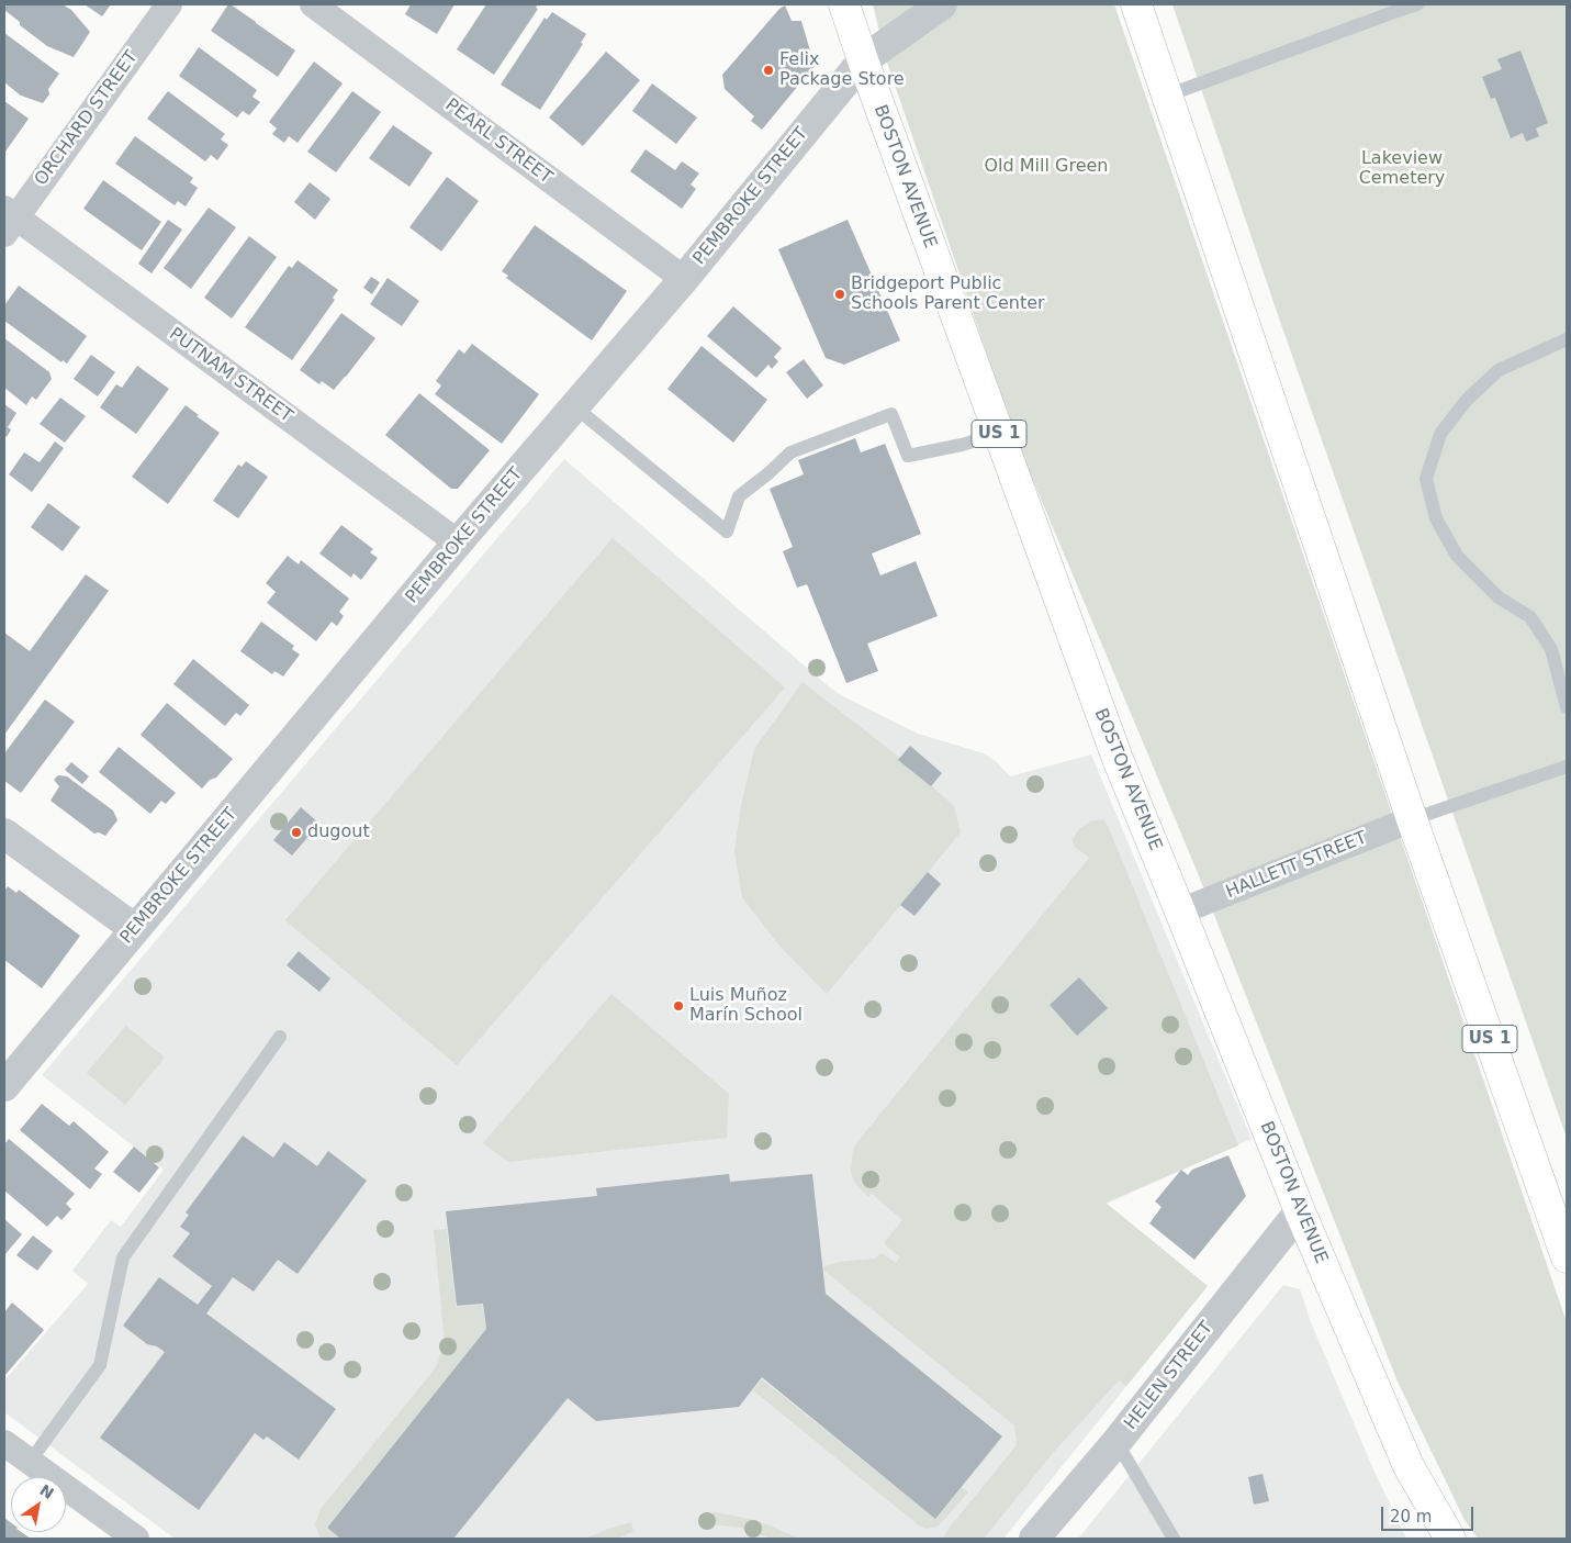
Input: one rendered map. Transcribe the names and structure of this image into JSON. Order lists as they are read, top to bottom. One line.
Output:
{"streets":{"main road":["BOSTON AVENUE","US 1"],"street":["ORCHARD STREET","PEARL STREET","PEMBROKE STREET","PUTNAM STREET","HALLETT STREET","HELEN STREET"]},"crossings":[["ORCHARD STREET","PUTNAM STREET"],["PEARL STREET","PEMBROKE STREET"],["BOSTON AVENUE","PEMBROKE STREET"],["BOSTON AVENUE","HALLETT STREET"],["BOSTON AVENUE","HELEN STREET"],["PEMBROKE STREET","PUTNAM STREET"],["US 1","HALLETT STREET"]],"parks":["Lakeview Cemetery","Old Mill Green"],"places":["Felix Package Store","Bridgeport Public Schools Parent Center","dugout","Luis Muñoz Marín School"],"scale_bar":"20 m","north":"top right"}
